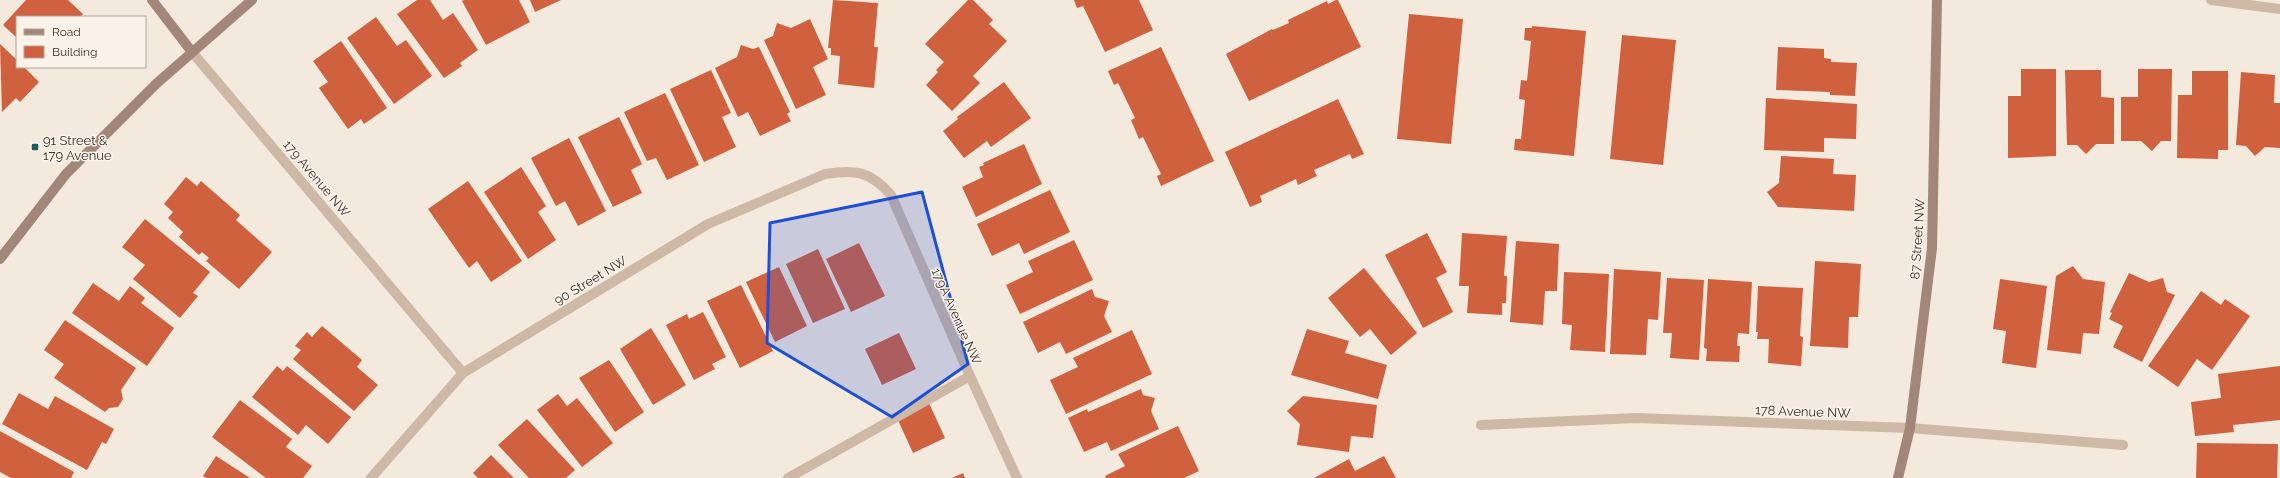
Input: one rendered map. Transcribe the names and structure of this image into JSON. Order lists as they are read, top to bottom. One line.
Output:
{"streets":{"street":["179 Avenue NW","87 Street NW","90 Street NW","179A Avenue NW","178 Avenue NW"]},"crossings":[["179 Avenue NW","90 Street NW"],["87 Street NW","178 Avenue NW"],["90 Street NW","179A Avenue NW"]],"places":{"transit":["91 Street & 179 Avenue"]},"legend":["Road","Building"]}
